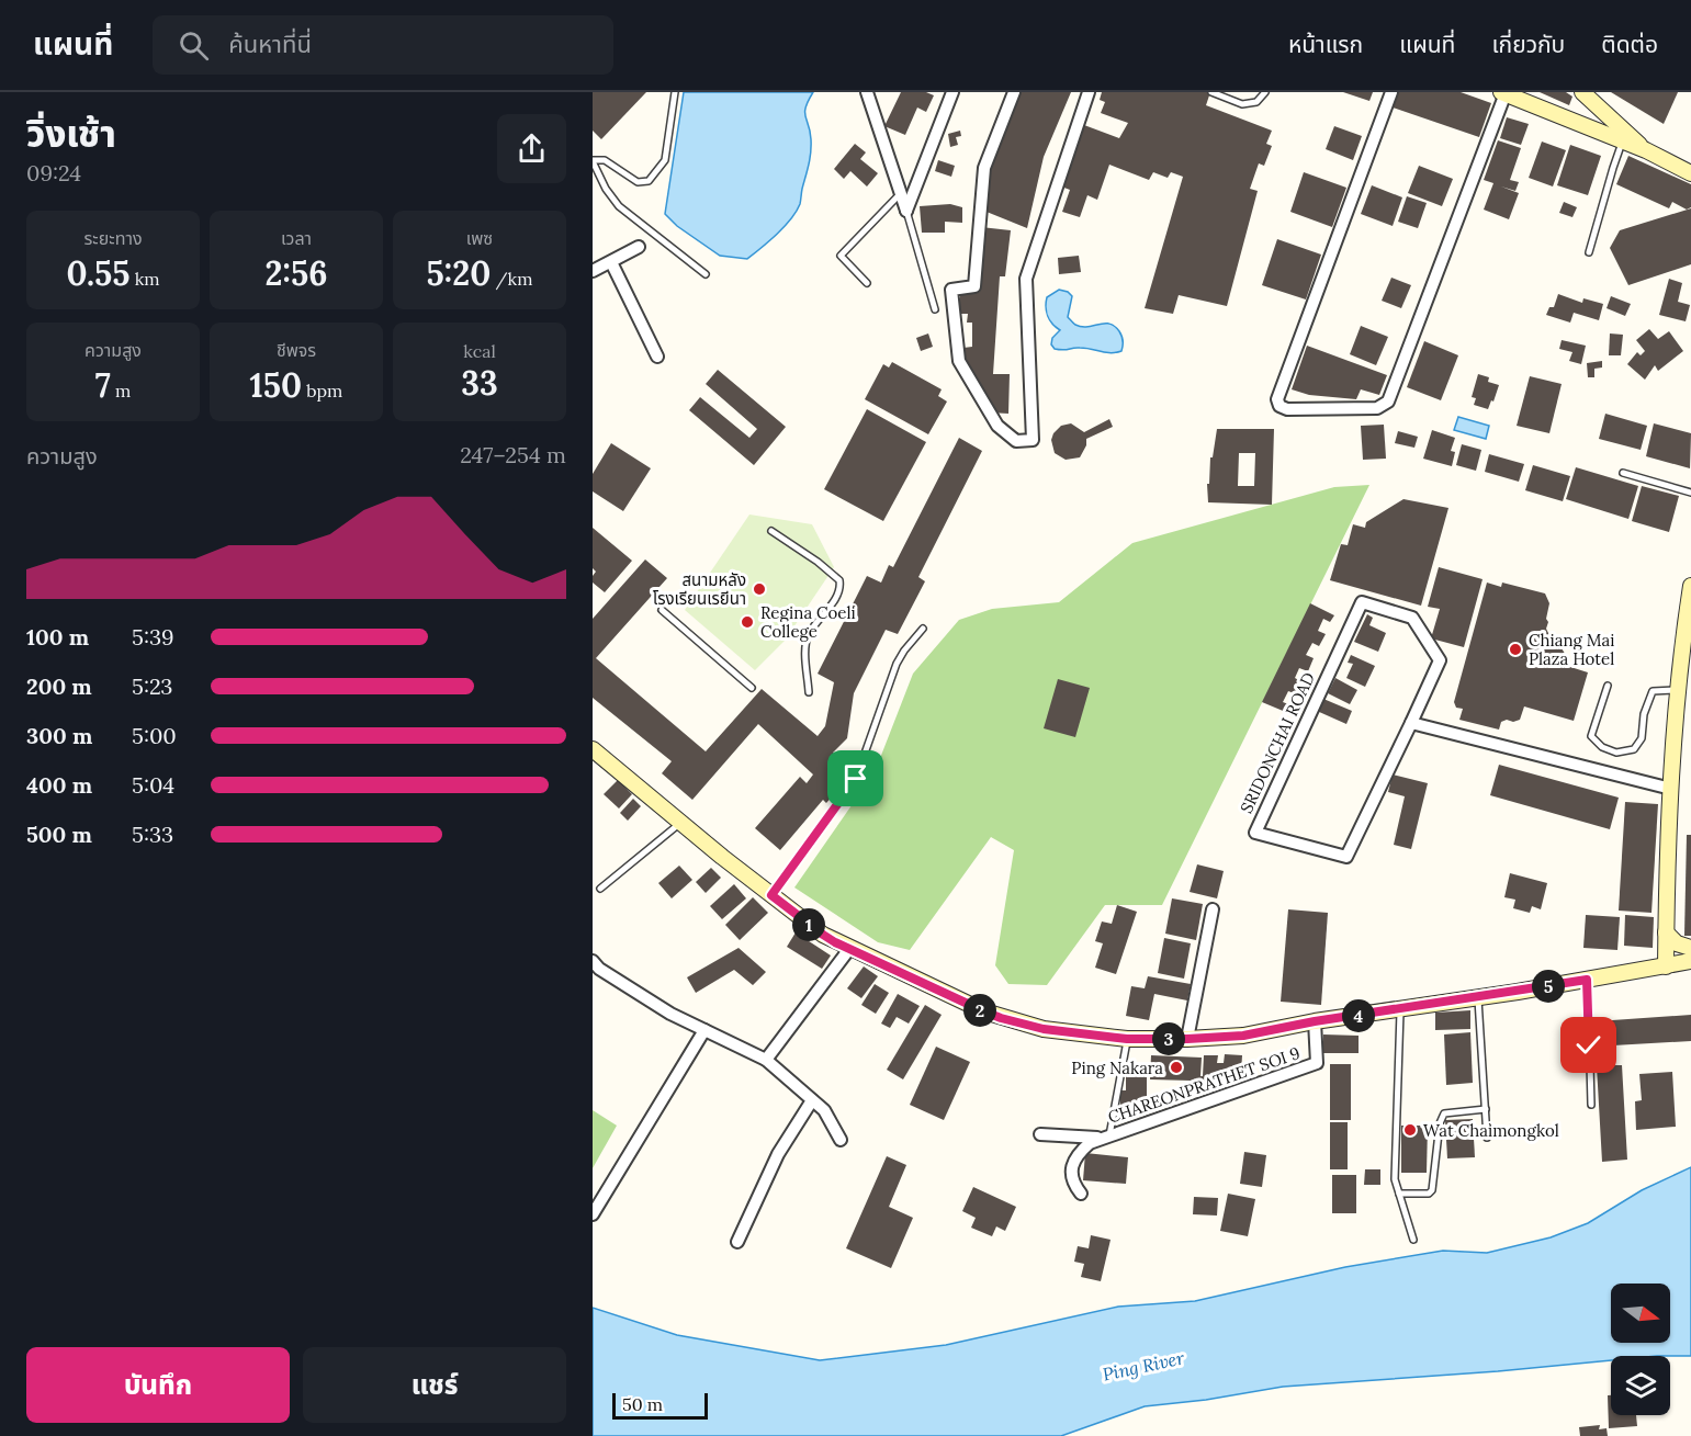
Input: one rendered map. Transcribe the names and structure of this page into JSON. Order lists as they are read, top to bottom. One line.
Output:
{"streets":{"street":["SRIDONCHAI ROAD","CHAREONPRATHET SOI 9"]},"water":["Ping River"],"places":["สนามหลัง โรงเรียนเรยีนา","Regina Coeli College","Chiang Mai Plaza Hotel","Ping Nakara","Wat Chaimongkol"],"scale_bar":"50 m","north":"right","page":{"header":"แผนที่","search":"ค้นหาที่นี่","nav":["หน้าแรก","แผนที่","เกี่ยวกับ","ติดต่อ"],"heading":["วิ่งเช้า","09:24"],"stats":[["ระยะทาง","0.55 km"],["เวลา","2:56"],["เพซ","5:20 /km"],["ความสูง","7 m"],["ชีพจร","150 bpm"],["kcal","33"]],"chart":["ความสูง","247–254 m"],"list":[{"name":"100 m","note":"5:39"},{"name":"200 m","note":"5:23"},{"name":"300 m","note":"5:00"},{"name":"400 m","note":"5:04"},{"name":"500 m","note":"5:33"}],"pins":["1","5","2","4","3"],"buttons":["บันทึก","แชร์"],"scale":"50 m"}}
